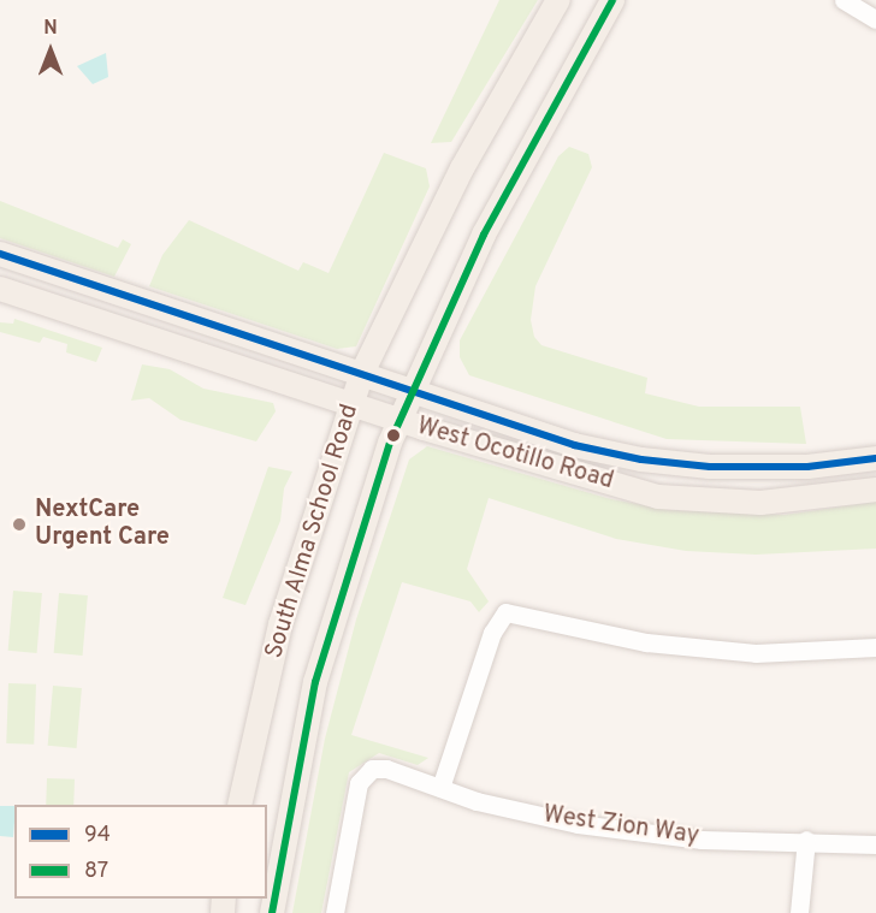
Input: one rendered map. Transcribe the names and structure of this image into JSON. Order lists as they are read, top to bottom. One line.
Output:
{"streets":{"main road":["West Ocotillo Road","South Alma School Road"],"street":["West Zion Way"]},"crossings":[["West Ocotillo Road","South Alma School Road"]],"places":["NextCare Urgent Care"],"lines":["transit line 87","transit line 94"],"legend":["94","87"],"north":"top"}
